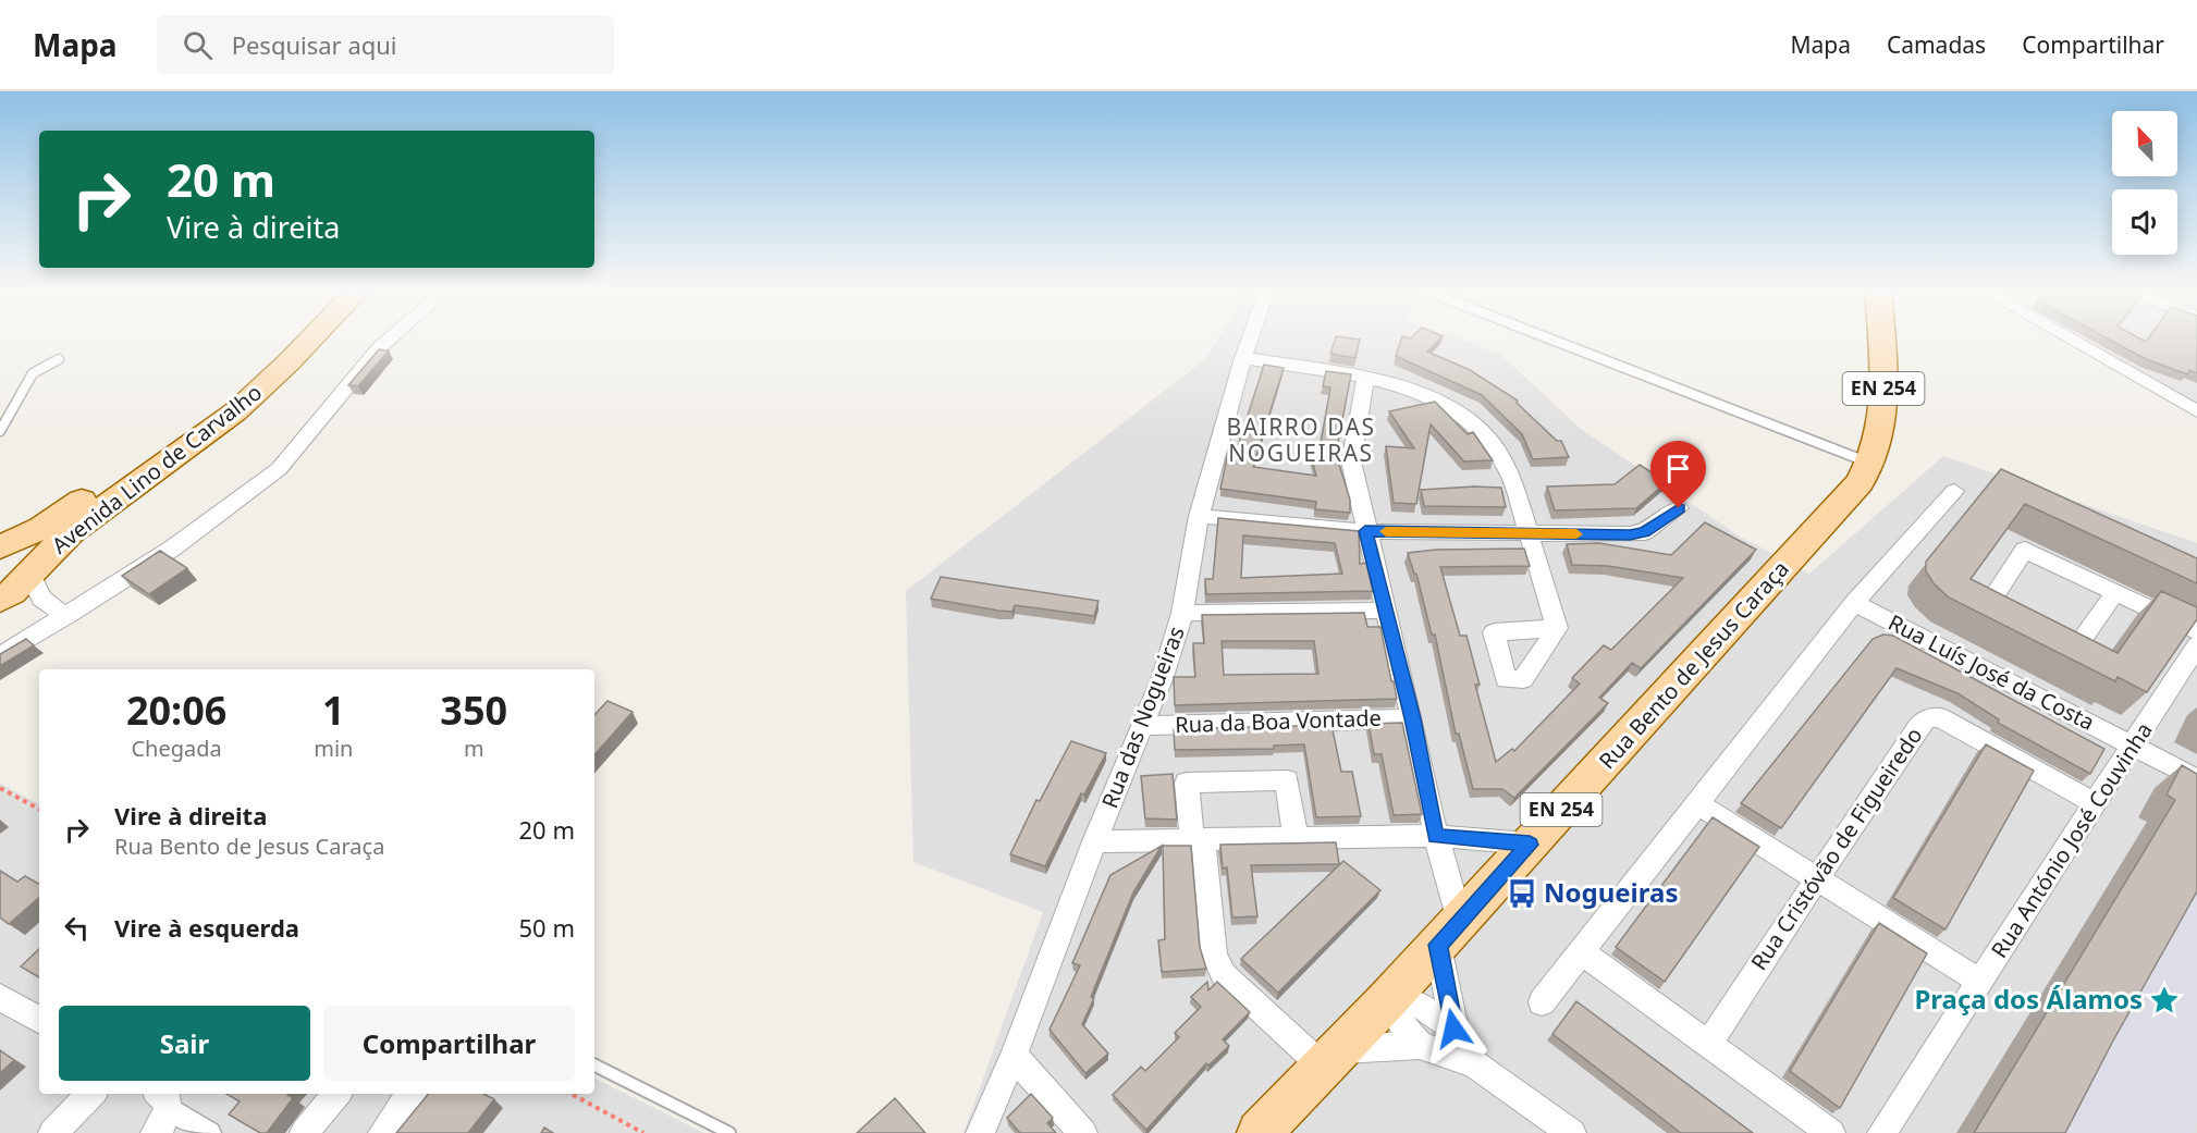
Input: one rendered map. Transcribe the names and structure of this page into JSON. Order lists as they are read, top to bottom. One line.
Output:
{"streets":{"main road":["EN 254","Avenida Lino de Carvalho","Rua Bento de Jesus Caraça"],"street":["Rua Luís José da Costa","Rua das Nogueiras","Rua da Boa Vontade","Rua António José Couvinha","Rua Cristóvão de Figueiredo"]},"crossings":[["EN 254","Rua Bento de Jesus Caraça"],["Rua Luís José da Costa","Rua António José Couvinha"],["Rua das Nogueiras","Rua da Boa Vontade"],["Rua António José Couvinha","Rua Cristóvão de Figueiredo"]],"districts":["BAIRRO DAS NOGUEIRAS"],"places":{"bus stop":["Nogueiras"],"place":["Praça dos Álamos"]},"north":"top left","page":{"header":"Mapa","search":"Pesquisar aqui","nav":["Mapa","Camadas","Compartilhar"],"turn":["20 m","Vire à direita"],"eta":["20:06","Chegada","1","min","350","m"],"list":[{"name":"Vire à direita","note":"Rua Bento de Jesus Caraça","value":"20 m"},{"name":"Vire à esquerda","value":"50 m"}],"buttons":["Sair","Compartilhar"]}}
